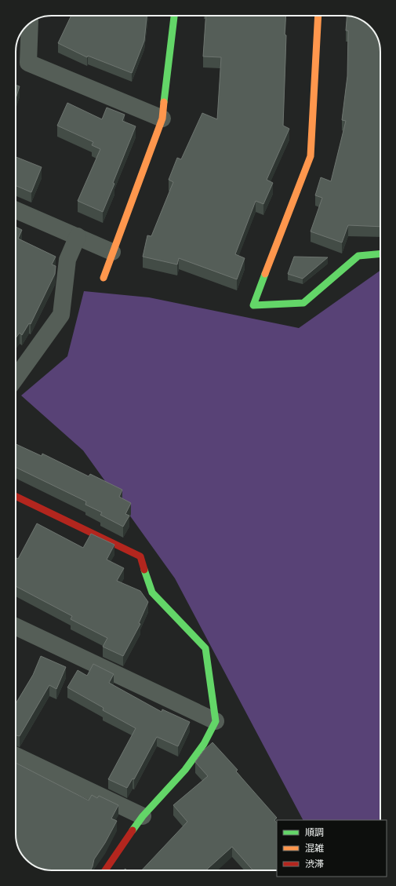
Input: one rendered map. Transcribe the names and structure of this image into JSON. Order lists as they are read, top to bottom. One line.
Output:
{"legend":["順調","混雑","渋滞"]}
